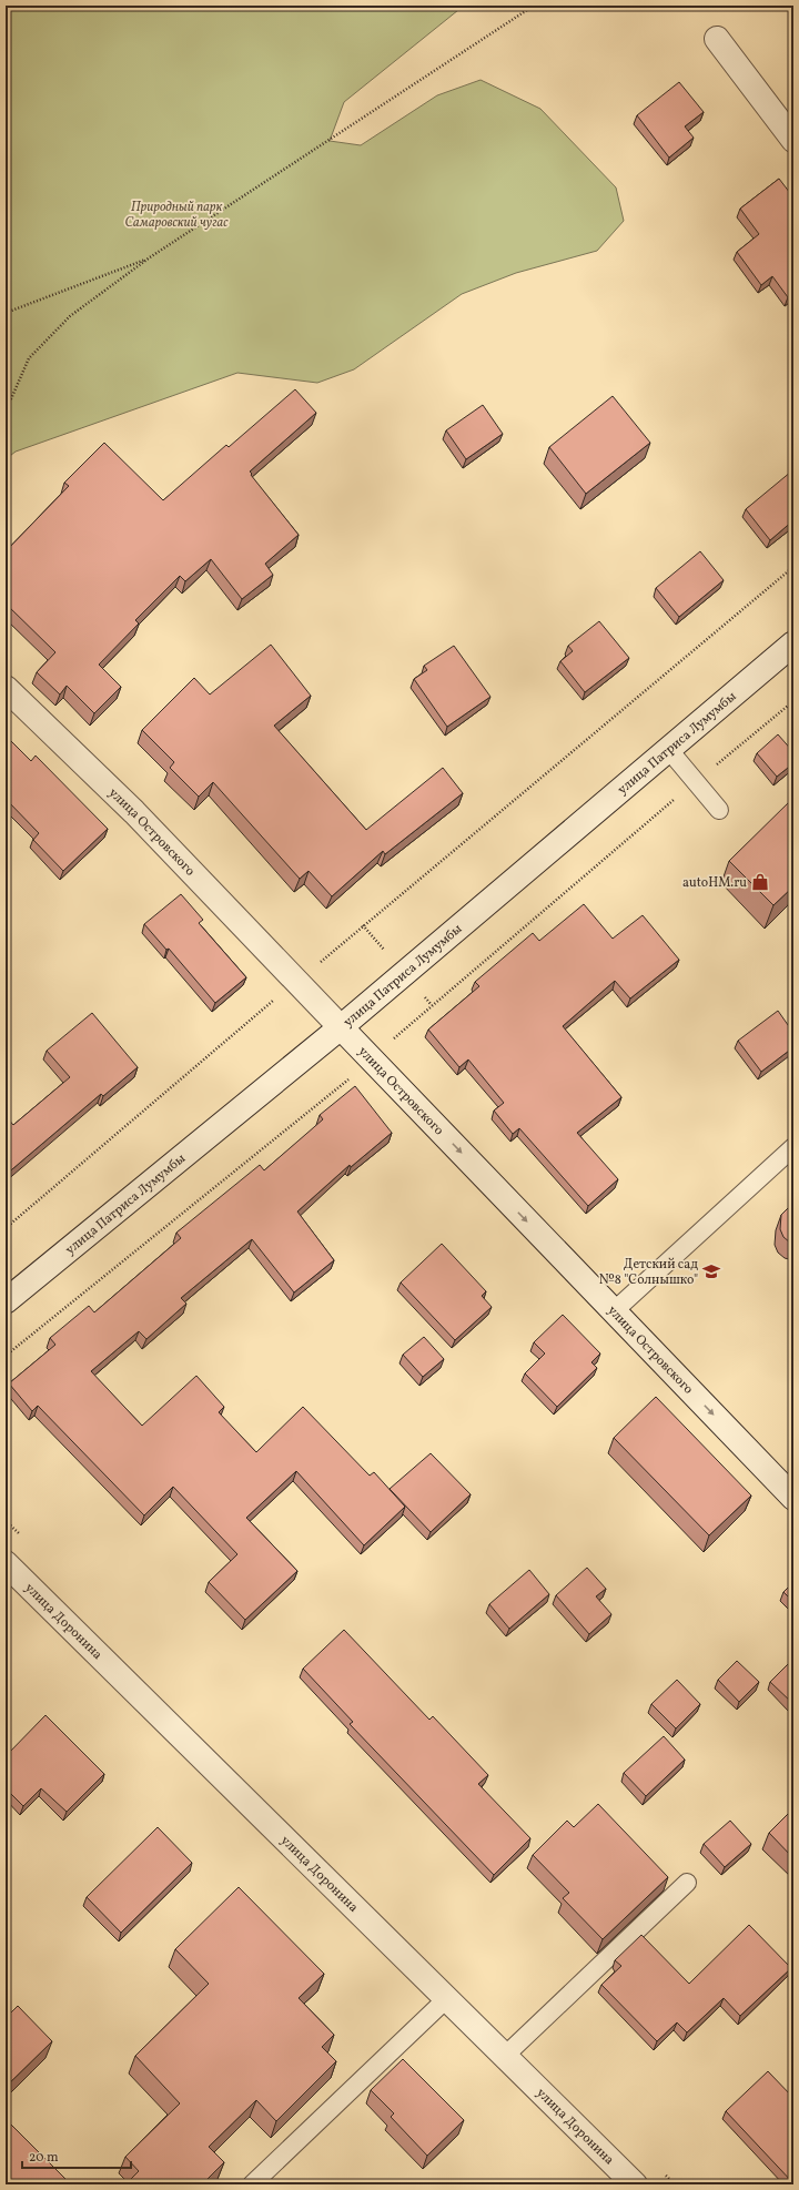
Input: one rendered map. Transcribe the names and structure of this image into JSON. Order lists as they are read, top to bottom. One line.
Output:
{"streets":{"street":["улица Патриса Лумумбы","улица Островского","улица Доронина"]},"crossings":[["улица Патриса Лумумбы","улица Островского"]],"one_way":["улица Островского"],"parks":["Природный парк Самаровский чугас"],"places":{"shop":["autoHM.ru"],"school or university":["Детский сад №8 \"Солнышко\""]},"scale_bar":"20 m"}
